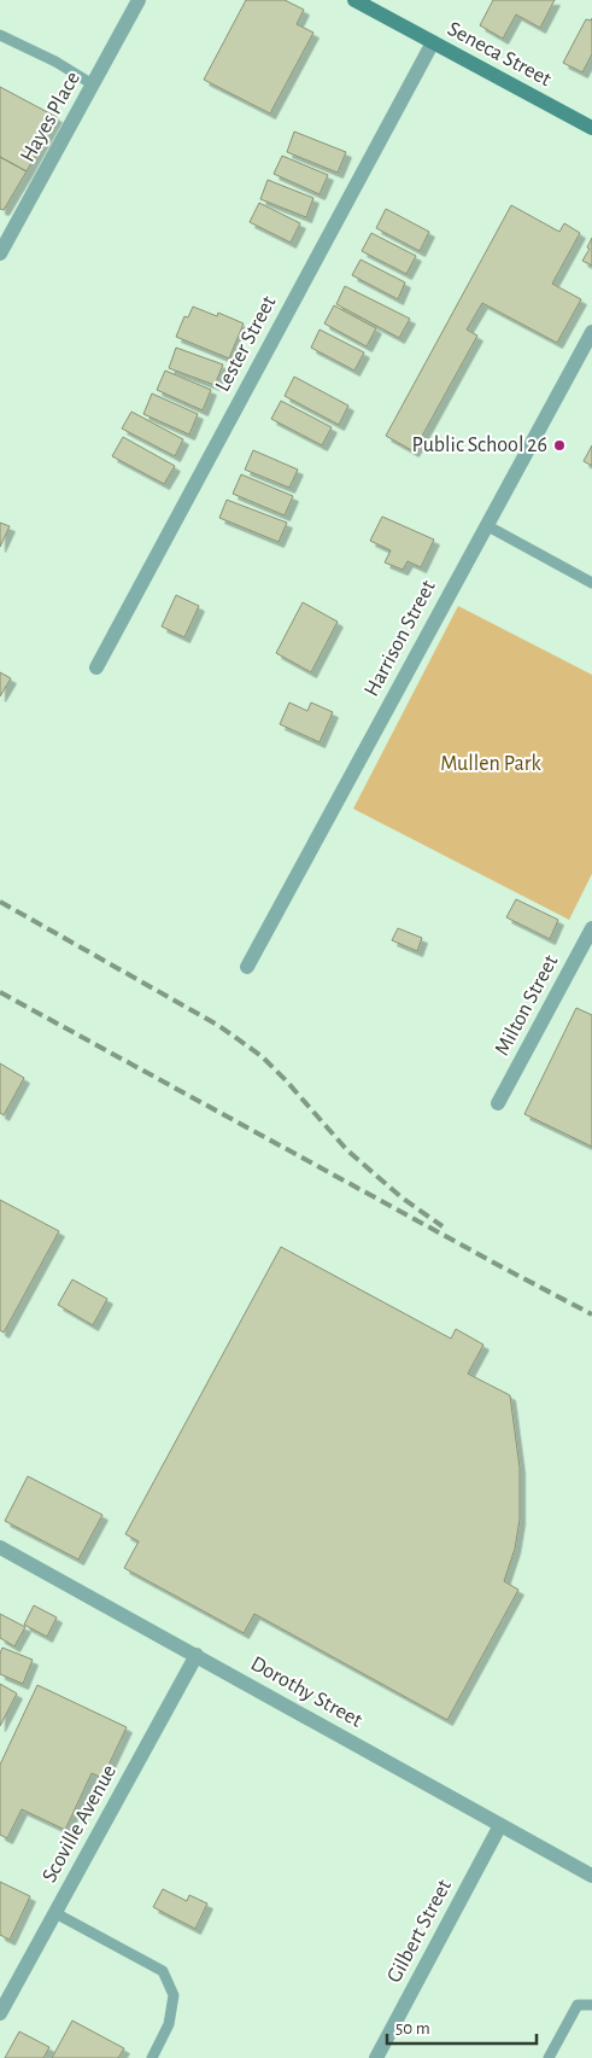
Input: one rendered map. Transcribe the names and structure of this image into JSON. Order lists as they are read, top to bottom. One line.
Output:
{"streets":{"main road":["Seneca Street"],"street":["Hayes Place","Lester Street","Harrison Street","Milton Street","Dorothy Street","Scoville Avenue","Gilbert Street"]},"crossings":[["Seneca Street","Lester Street"],["Dorothy Street","Scoville Avenue"],["Dorothy Street","Gilbert Street"]],"parks":["Mullen Park"],"places":["Public School 26"],"scale_bar":"50 m"}
